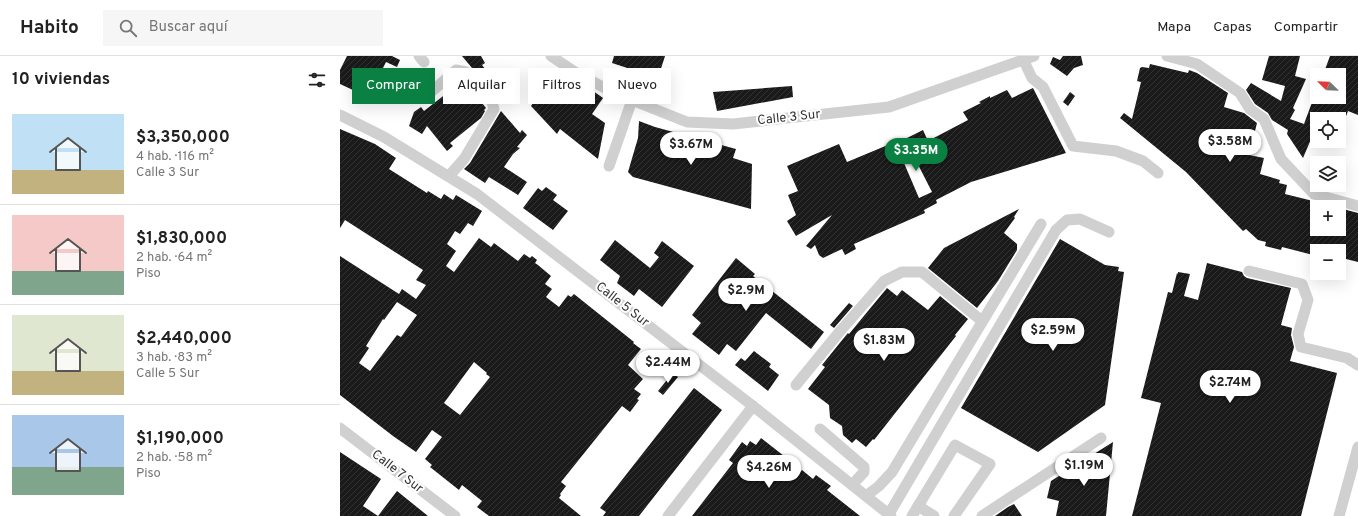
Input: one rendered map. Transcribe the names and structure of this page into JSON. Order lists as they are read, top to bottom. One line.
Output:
{"streets":{"street":["Calle 3 Sur","Calle 5 Sur","Calle 7 Sur"]},"north":"top left","page":{"header":"Habito","search":"Buscar aquí","nav":["Mapa","Capas","Compartir"],"heading":"10 viviendas","map_buttons":["+","−"],"chip":["Comprar","Alquilar","Filtros","Nuevo"],"list":[{"name":"$3,350,000","note":"4 hab. · 116 m² · Calle 3 Sur"},{"name":"$1,830,000","note":"2 hab. · 64 m² · Piso"},{"name":"$2,440,000","note":"3 hab. · 83 m² · Calle 5 Sur"},{"name":"$1,190,000","note":"2 hab. · 58 m² · Piso"}],"price":["$3.58M","$3.67M","$3.35M","$2.9M","$2.59M","$1.83M","$2.44M","$2.74M","$1.19M","$4.26M"]}}
